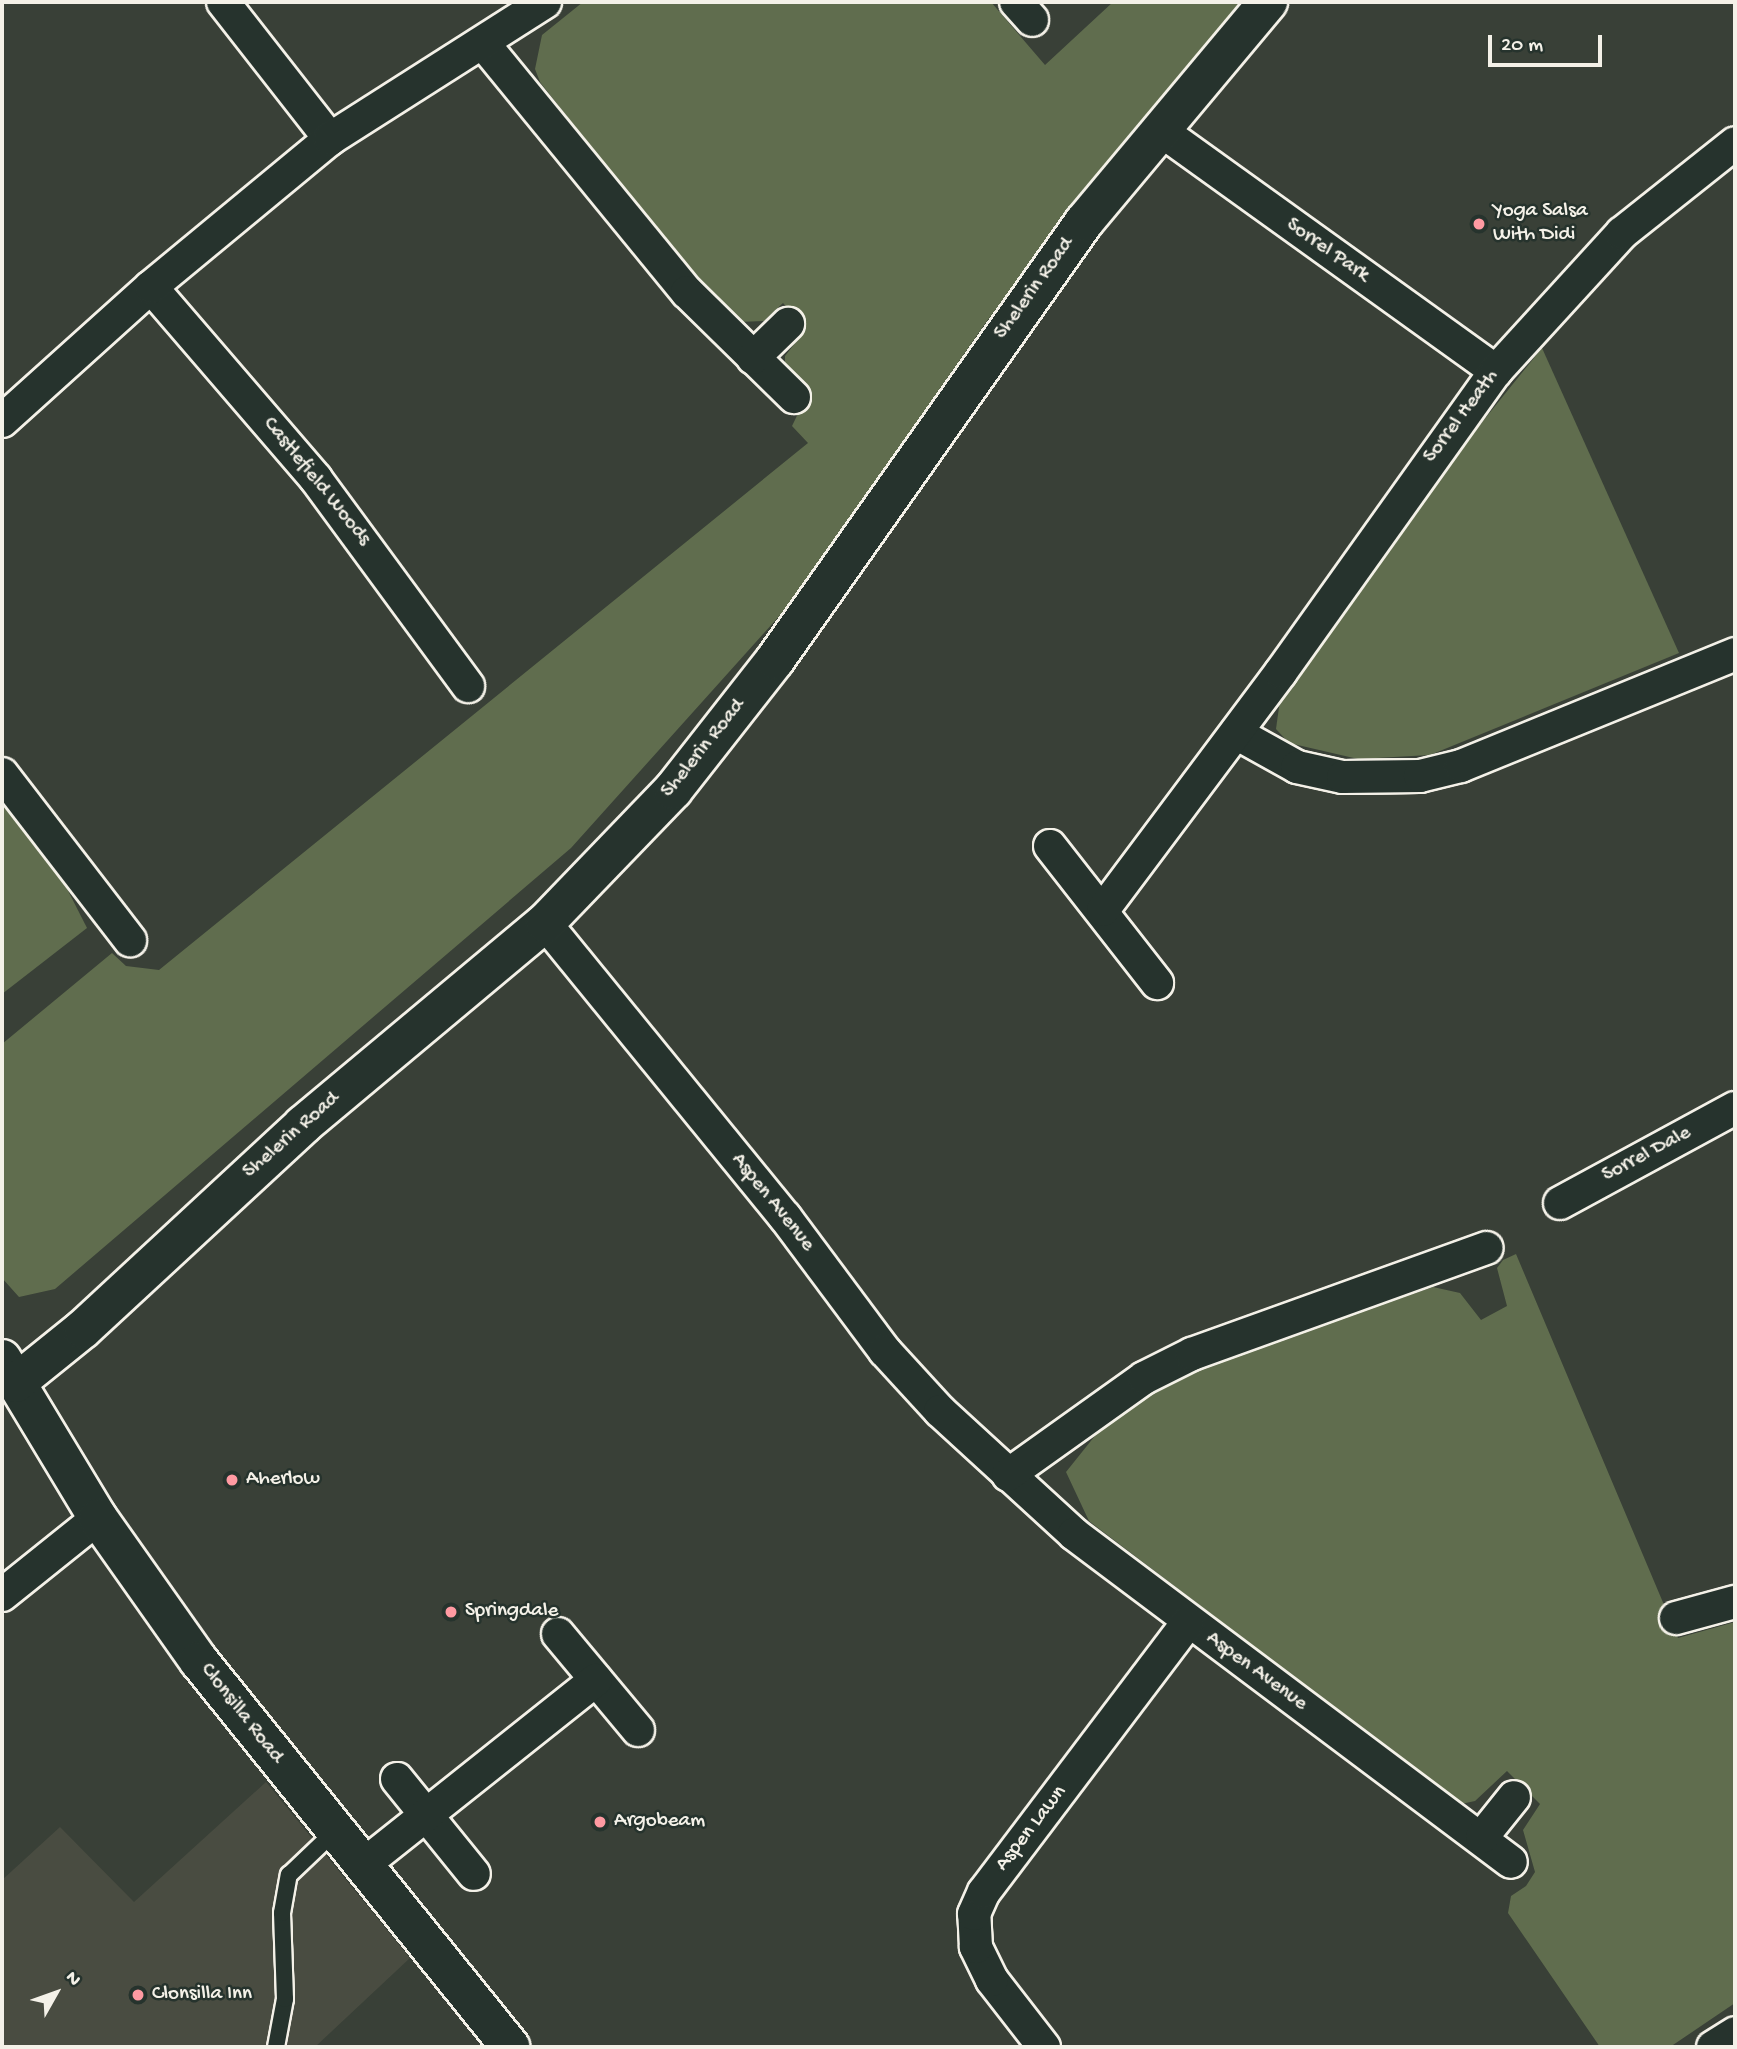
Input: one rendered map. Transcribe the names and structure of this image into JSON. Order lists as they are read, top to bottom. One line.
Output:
{"streets":{"street":["Sorrel Park","Shelerin Road","Sorrel Heath","Castlefield Woods","Sorrel Dale","Aspen Avenue","Clonsilla Road","Aspen Lawn"]},"crossings":[["Sorrel Park","Shelerin Road"],["Sorrel Park","Sorrel Heath"],["Shelerin Road","Aspen Avenue"],["Shelerin Road","Clonsilla Road"],["Aspen Avenue","Aspen Lawn"]],"places":["Yoga Salsa With Didi","Aherlow","Springdale","Argobeam","Clonsilla Inn"],"scale_bar":"20 m","north":"top right"}
